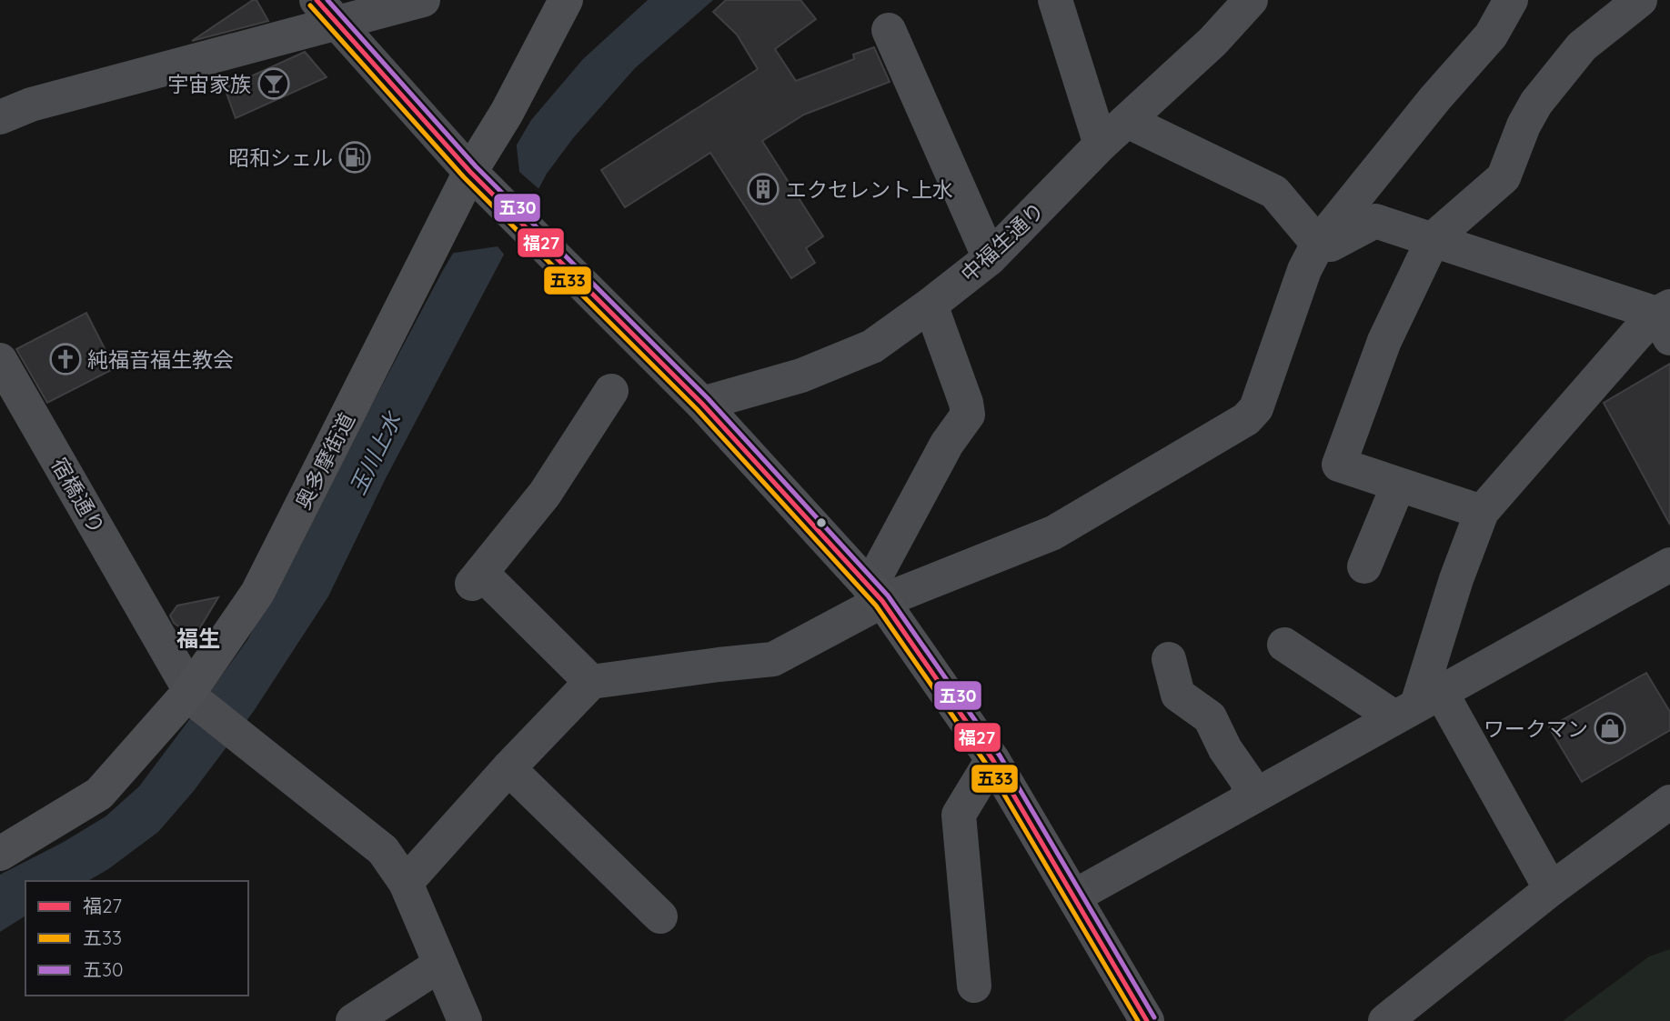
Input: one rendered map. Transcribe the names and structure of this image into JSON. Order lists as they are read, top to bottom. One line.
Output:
{"streets":{"main road":["奥多摩街道"],"street":["中福生通り","宿橋通り"]},"crossings":[["奥多摩街道","宿橋通り"]],"districts":["福生"],"water":["玉川上水"],"places":{"bar":["宇宙家族"],"fuel station":["昭和シェル"],"building":["エクセレント上水"],"church":["純福音福生教会"],"shop":["ワークマン"]},"lines":["transit line 福27","transit line 五30","transit line 五33"],"legend":["福27","五33","五30"]}
